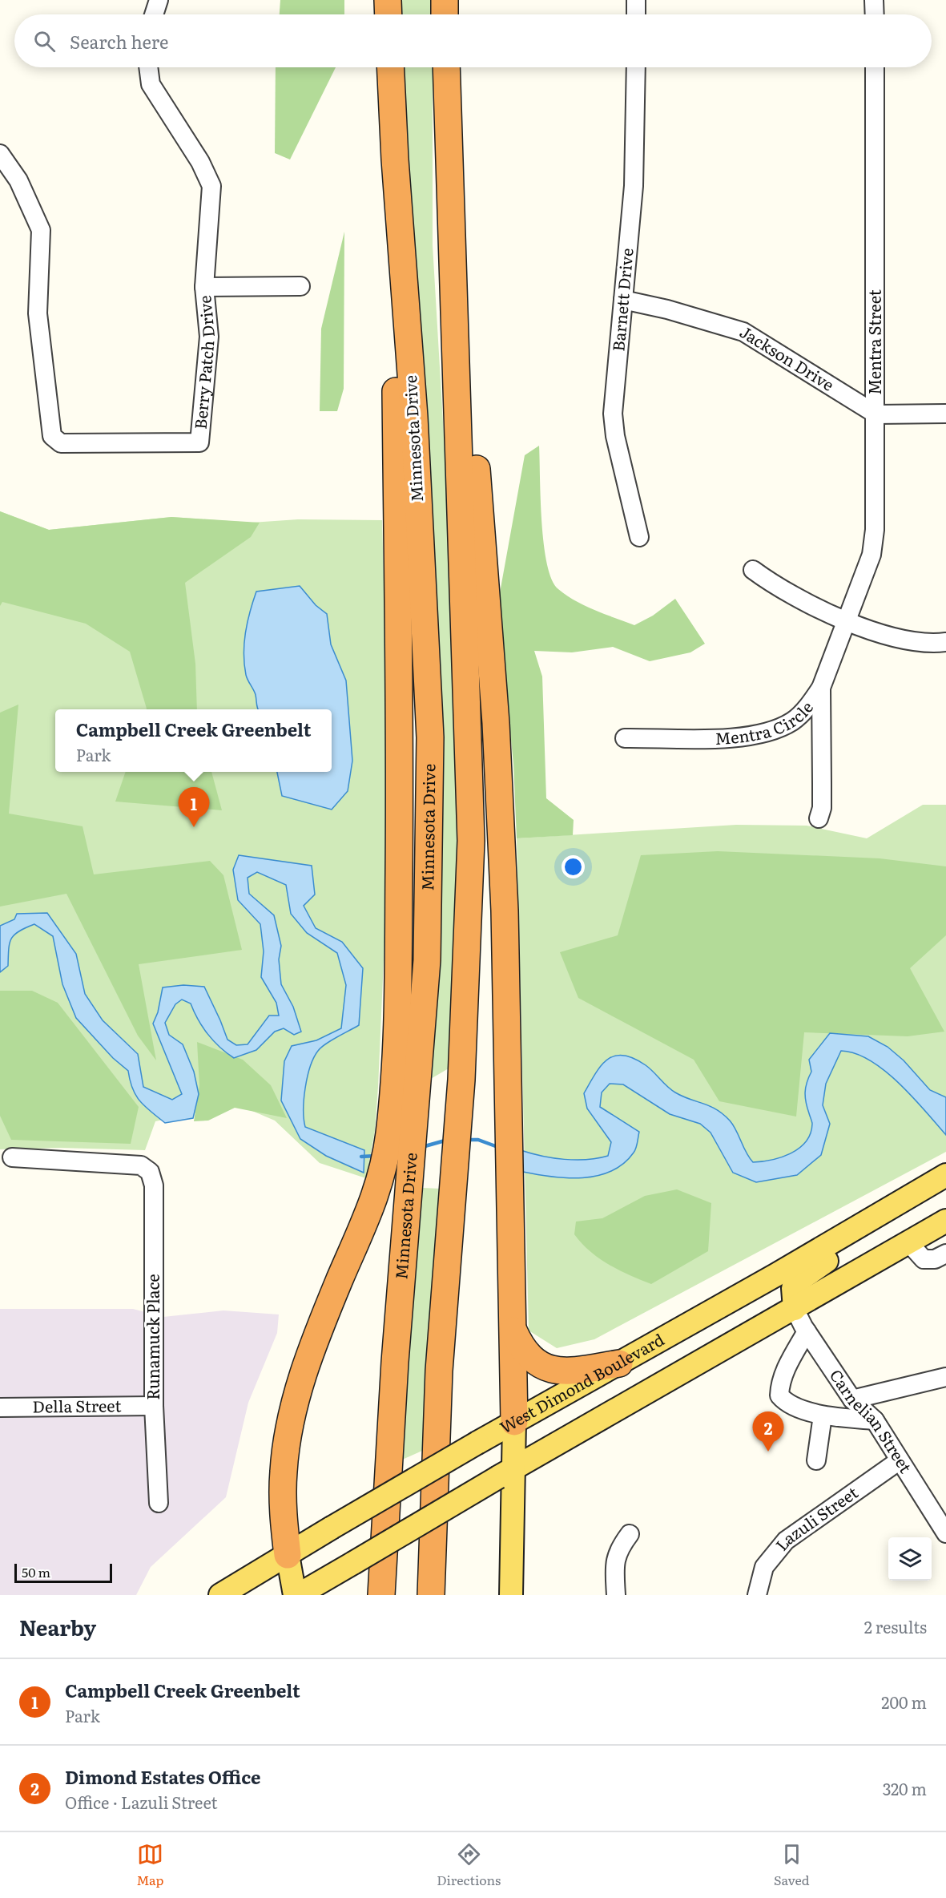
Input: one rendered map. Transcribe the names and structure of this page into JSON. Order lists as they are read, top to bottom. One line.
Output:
{"streets":{"highway":["Minnesota Drive"],"main road":["West Dimond Boulevard"],"street":["Barnett Drive","Mentra Street","Jackson Drive","Berry Patch Drive","Mentra Circle","Runamuck Place","Della Street","Carnelian Street","Lazuli Street"]},"crossings":[["Barnett Drive","Jackson Drive"],["Mentra Street","Jackson Drive"],["Mentra Street","Mentra Circle"],["Runamuck Place","Della Street"],["Carnelian Street","Lazuli Street"]],"scale_bar":"50 m","page":{"search":"Search here","popup":["Campbell Creek Greenbelt","Park"],"pins":["1","2"],"scale":"50 m","heading":["Nearby","2 results"],"list":[{"mark":"1","name":"Campbell Creek Greenbelt","note":"Park","value":"200 m"},{"mark":"2","name":"Dimond Estates Office","note":"Office · Lazuli Street","value":"320 m"}],"nav":["Map","Directions","Saved"]}}
